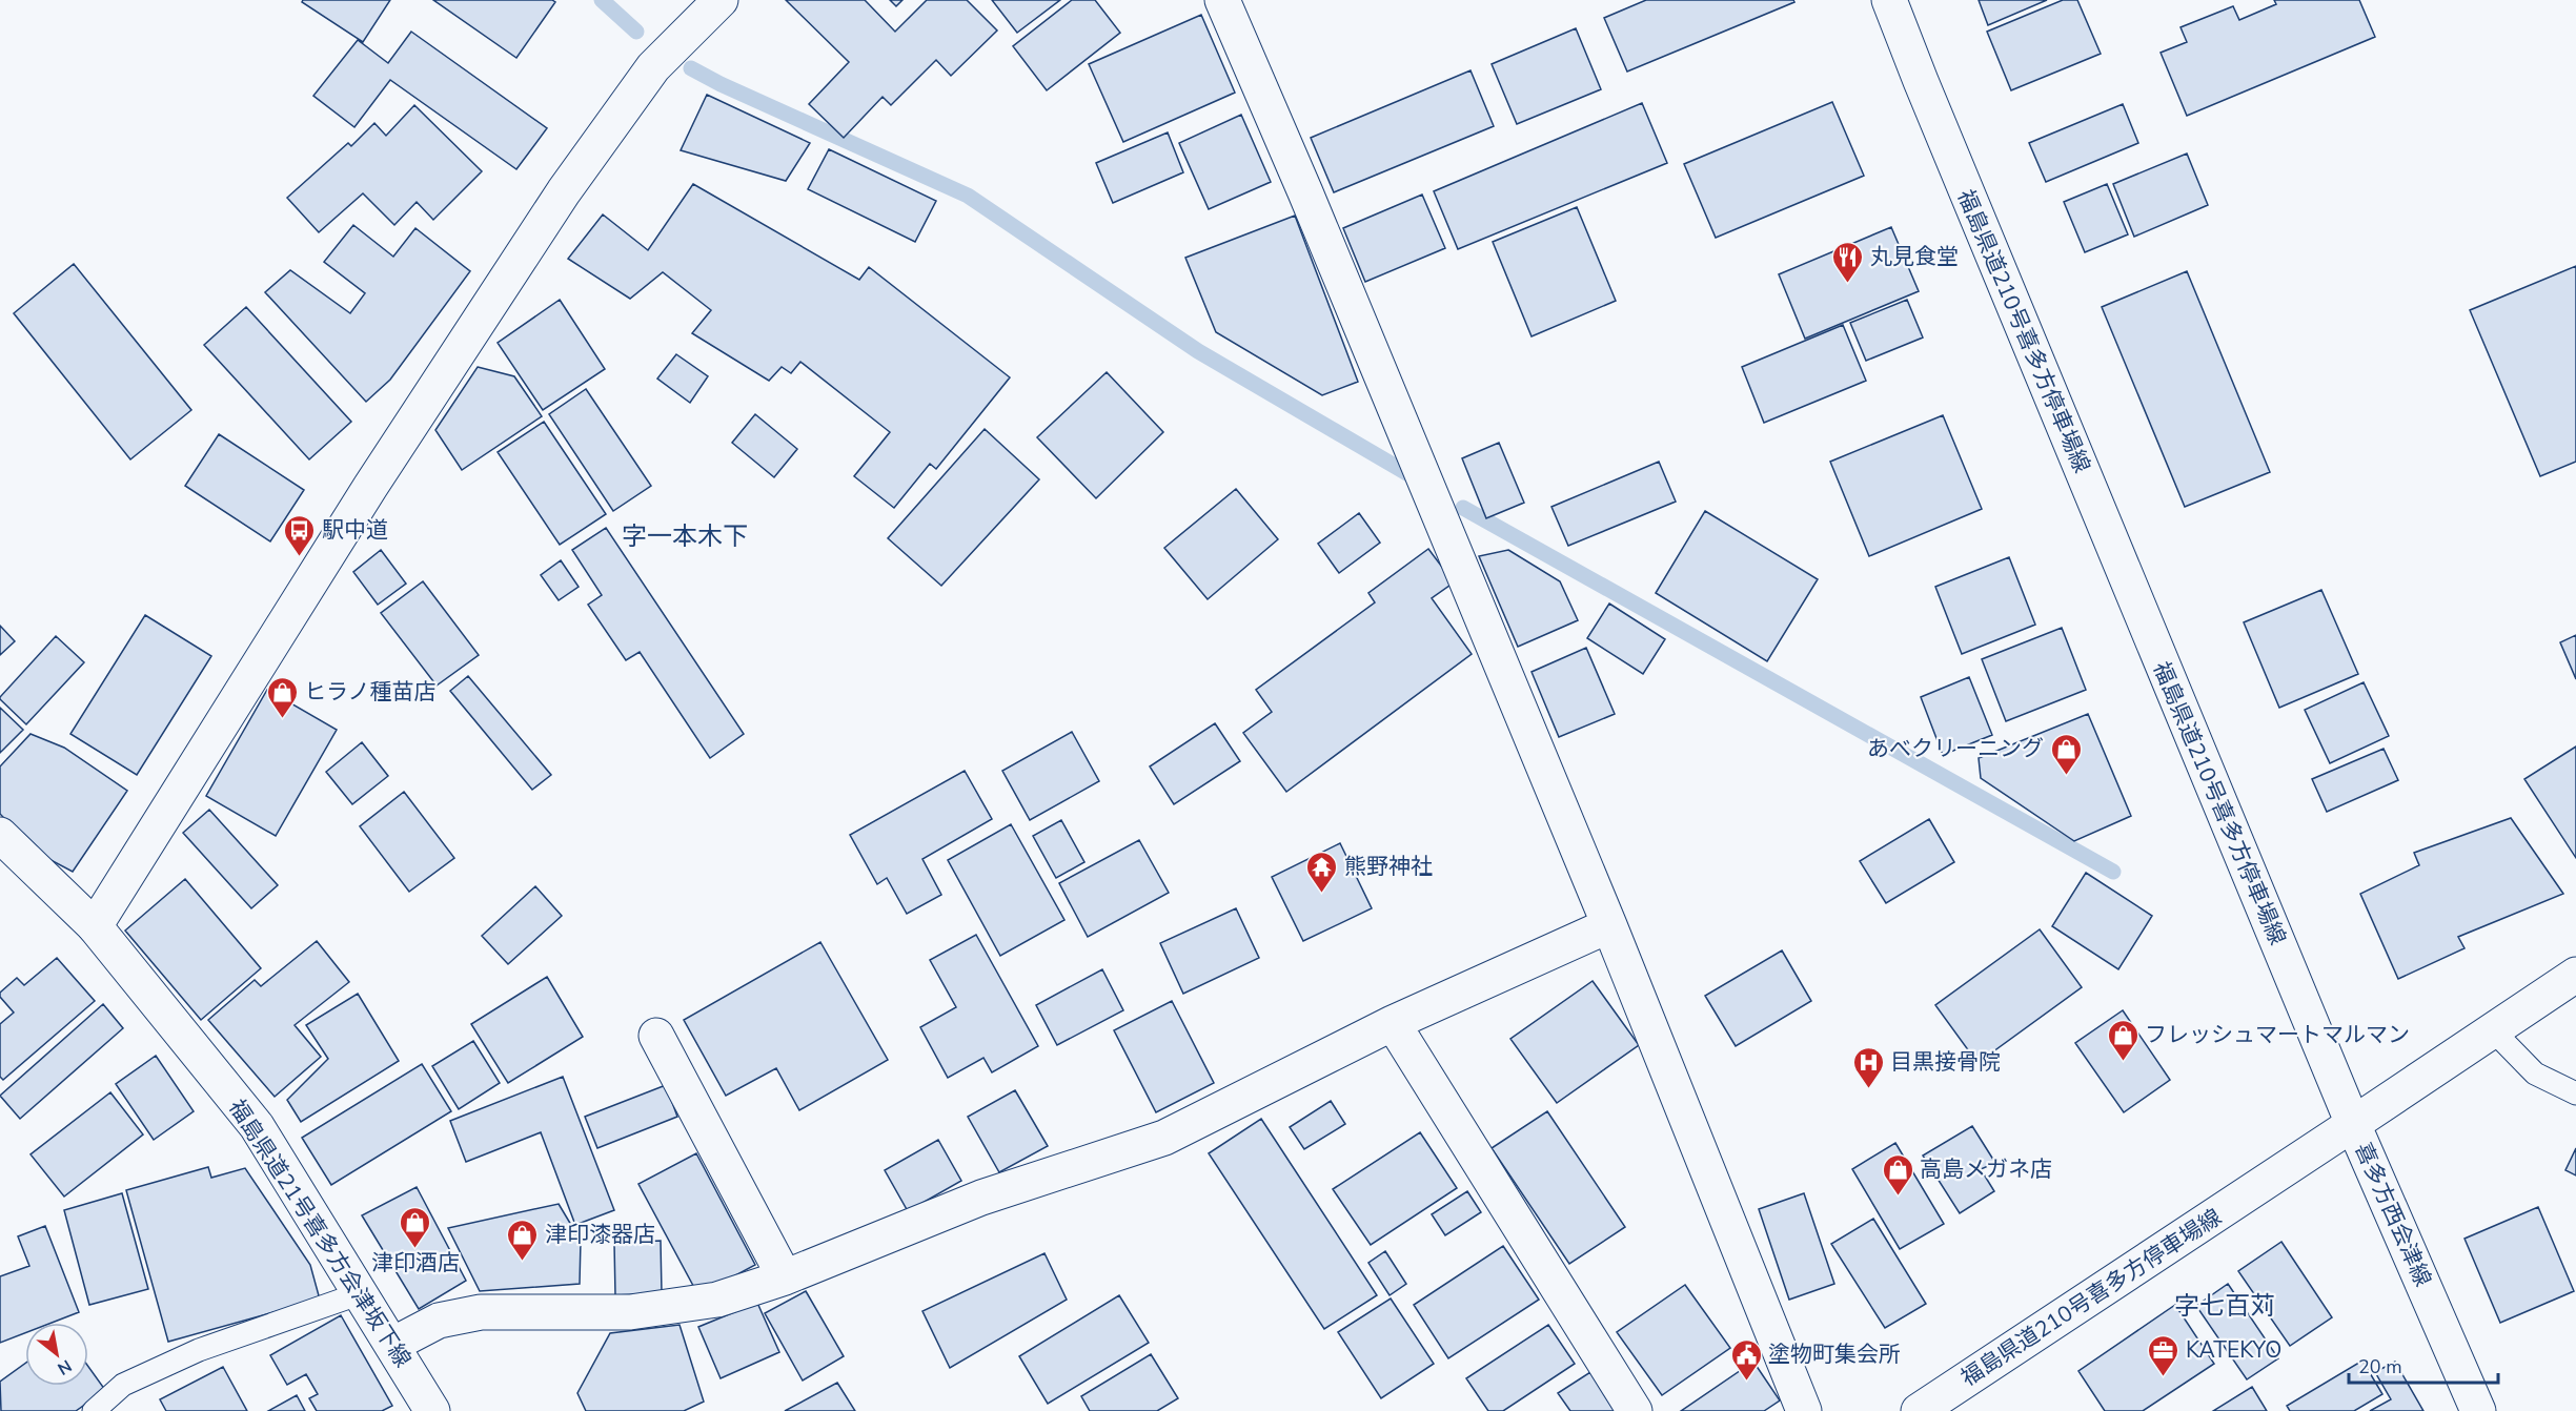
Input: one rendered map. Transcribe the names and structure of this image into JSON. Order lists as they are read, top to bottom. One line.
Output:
{"streets":{"street":["福島県道210号喜多方停車場線","喜多方西会津線","福島県道21号喜多方会津坂下線"]},"crossings":[["福島県道210号喜多方停車場線","喜多方西会津線"]],"districts":["字一本木下","字七百苅"],"places":{"restaurant":["丸見食堂"],"bus stop":["駅中道"],"shop":["ヒラノ種苗店","あべクリーニング","フレッシュマートマルマン","高島メガネ店","津印酒店","津印漆器店"],"temple":["熊野神社"],"hospital":["目黒接骨院"],"office":["KATEKYO"],"public building":["塗物町集会所"]},"scale_bar":"20 m","north":"bottom right"}
